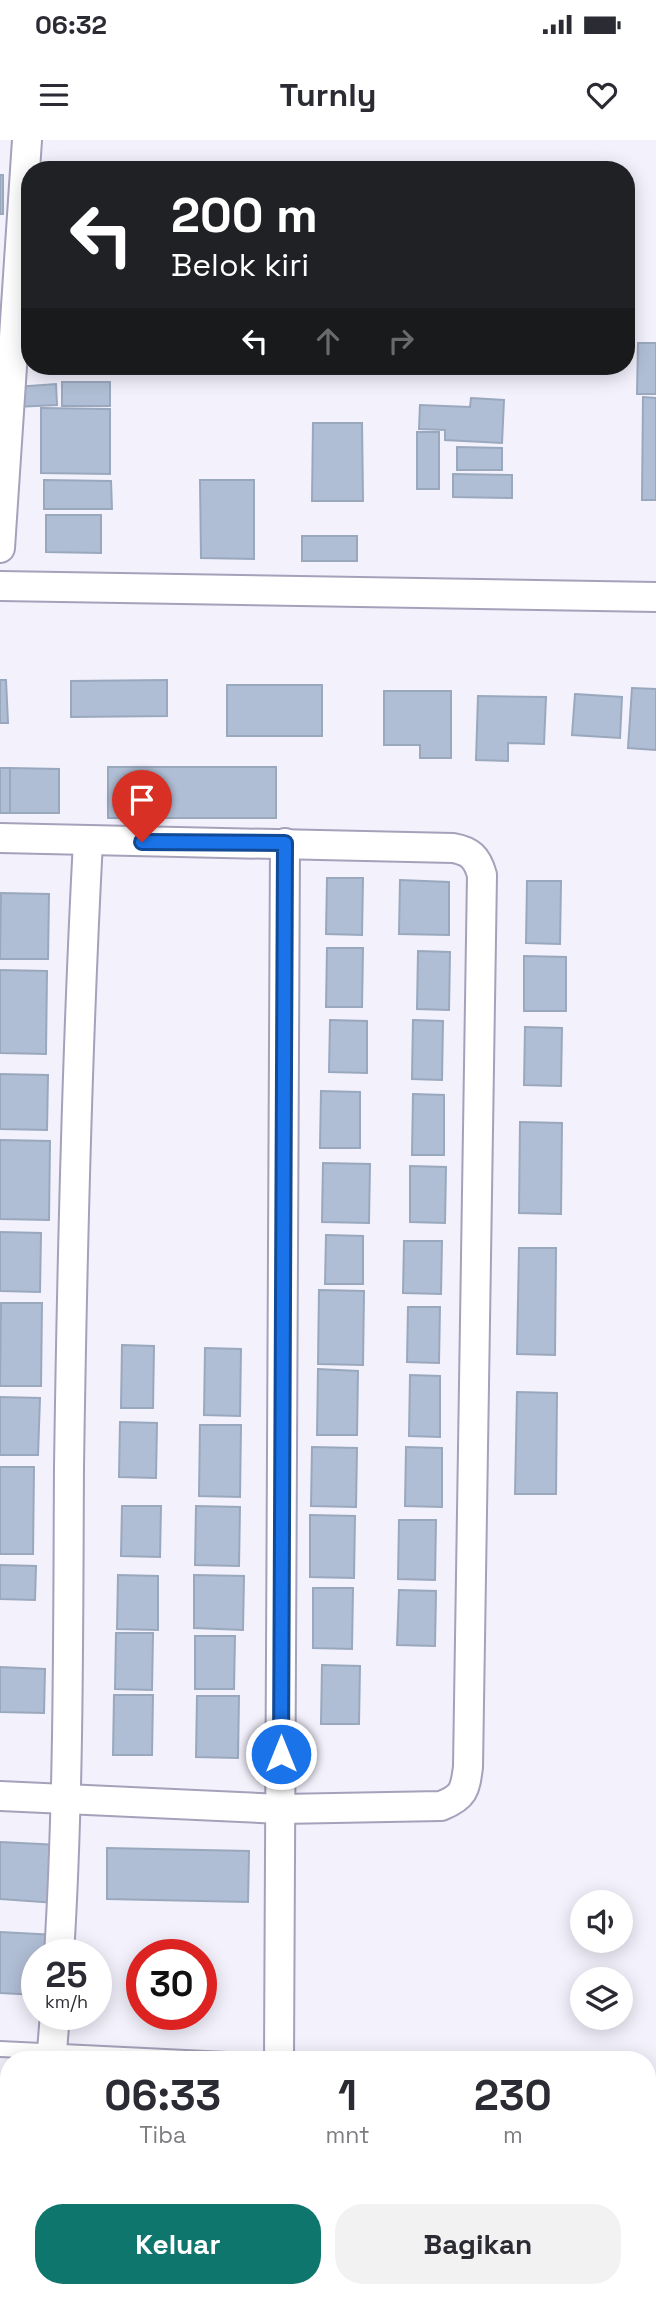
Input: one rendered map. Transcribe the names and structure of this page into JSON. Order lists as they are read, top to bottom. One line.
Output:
{"page":{"status":"06:32","header":"Turnly","turn":["200 m","Belok kiri"],"speed":"25 km/h","limit":"30","eta":["06:33","Tiba","1","mnt","230","m"],"buttons":["Keluar","Bagikan"]}}
